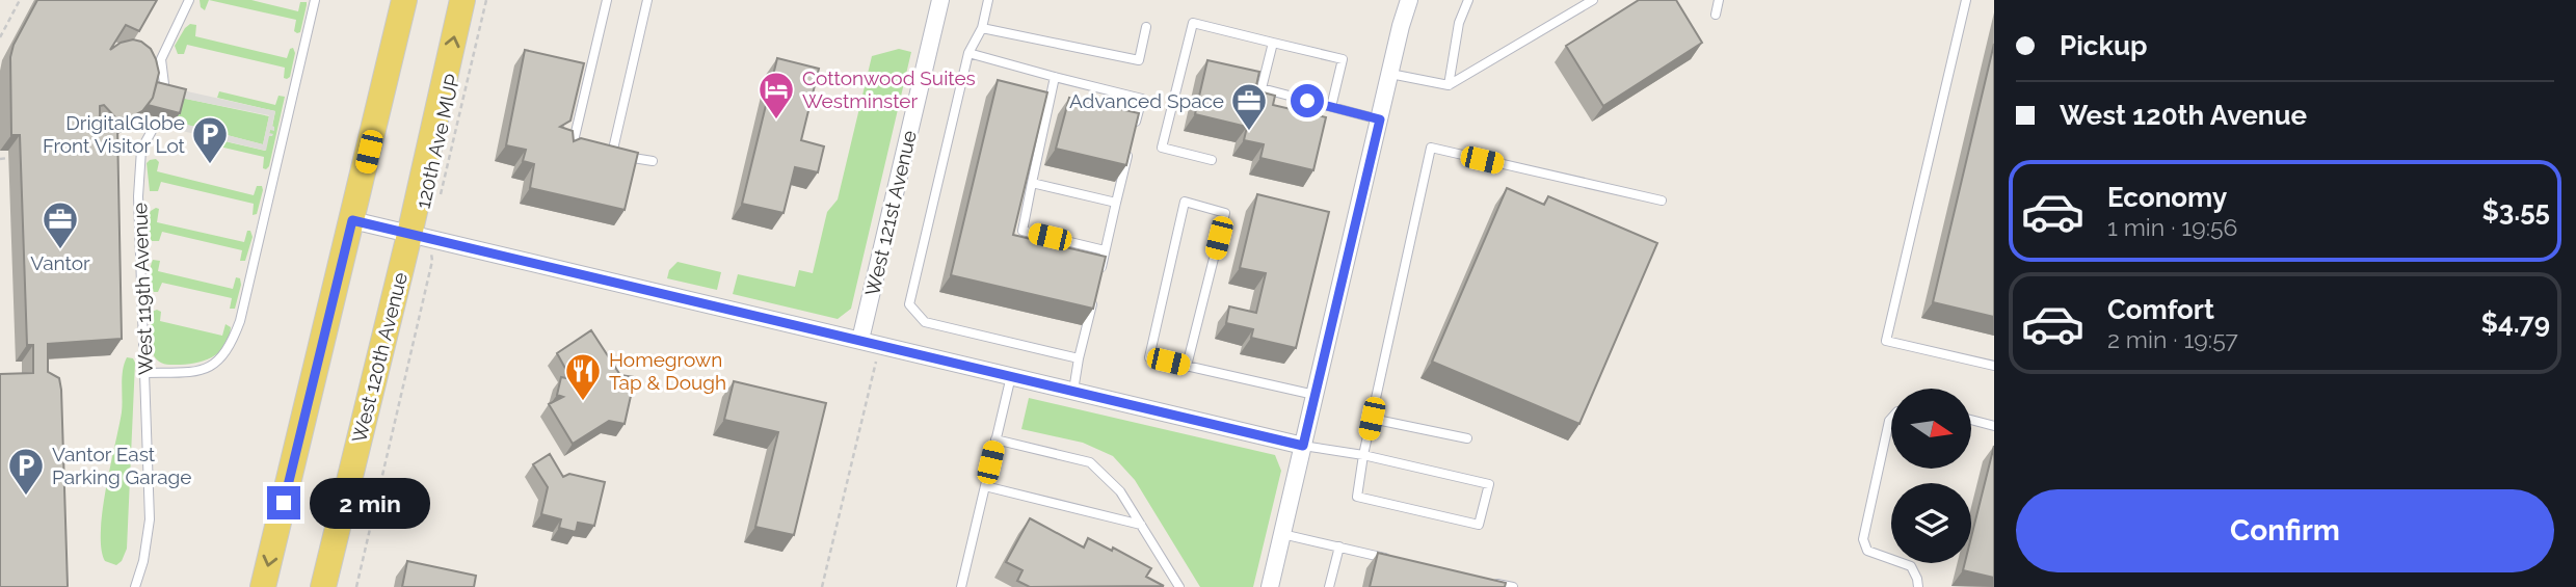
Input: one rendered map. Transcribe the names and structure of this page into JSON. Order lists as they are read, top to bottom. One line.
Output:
{"streets":{"main road":["West 120th Avenue"],"street":["West 121st Avenue"],"lane":["West 119th Avenue"],"path":["120th Ave MUP"]},"crossings":[["120th Ave MUP","West 120th Avenue"]],"places":{"hotel":["Cottonwood Suites Westminster"],"office":["Advanced Space","Vantor"],"parking":["DrigitalGlobe Front Visitor Lot","Vantor East Parking Garage"],"restaurant":["Homegrown Tap & Dough"]},"north":"right","page":{"banner":["Pickup","West 120th Avenue"],"list":[{"name":"Economy","note":"1 min · 19:56","value":"$3.55"},{"name":"Comfort","note":"2 min · 19:57","value":"$4.79"}],"buttons":"Confirm","bubble":"2 min"}}
